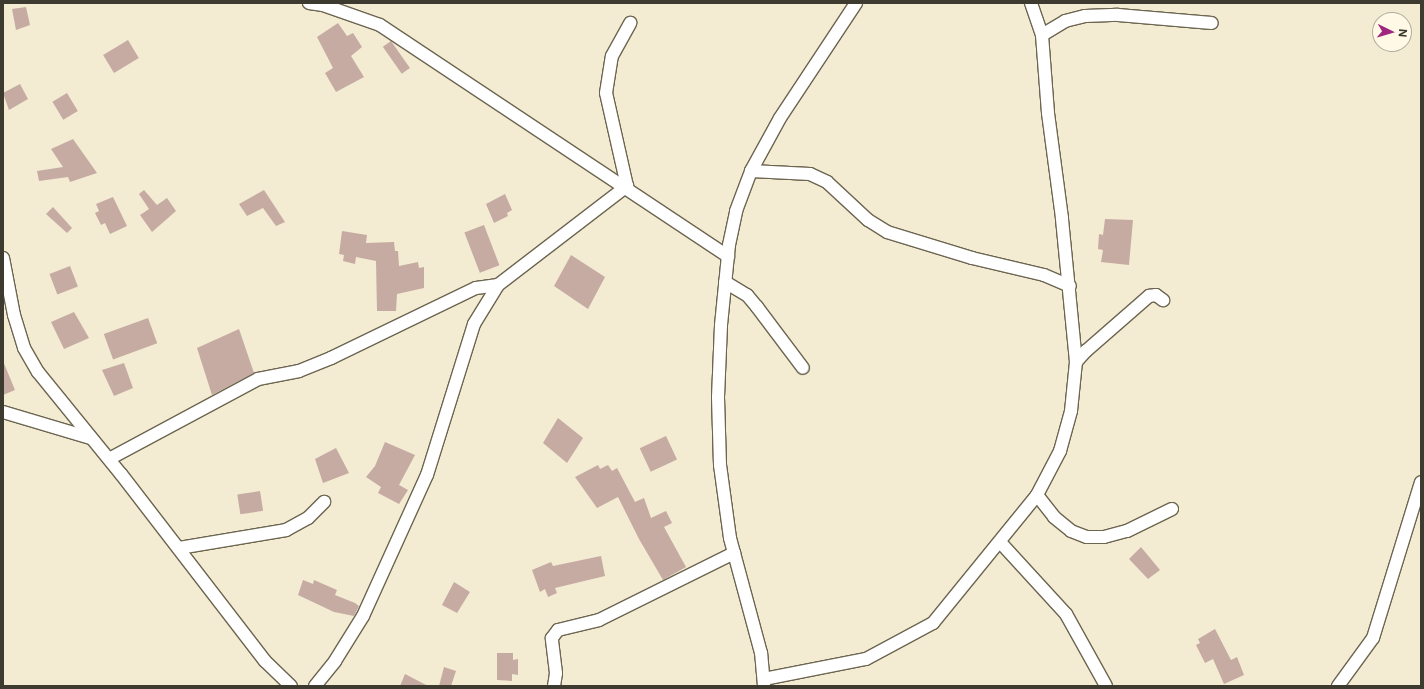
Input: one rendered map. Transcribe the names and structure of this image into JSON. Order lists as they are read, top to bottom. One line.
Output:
{"north":"right"}
